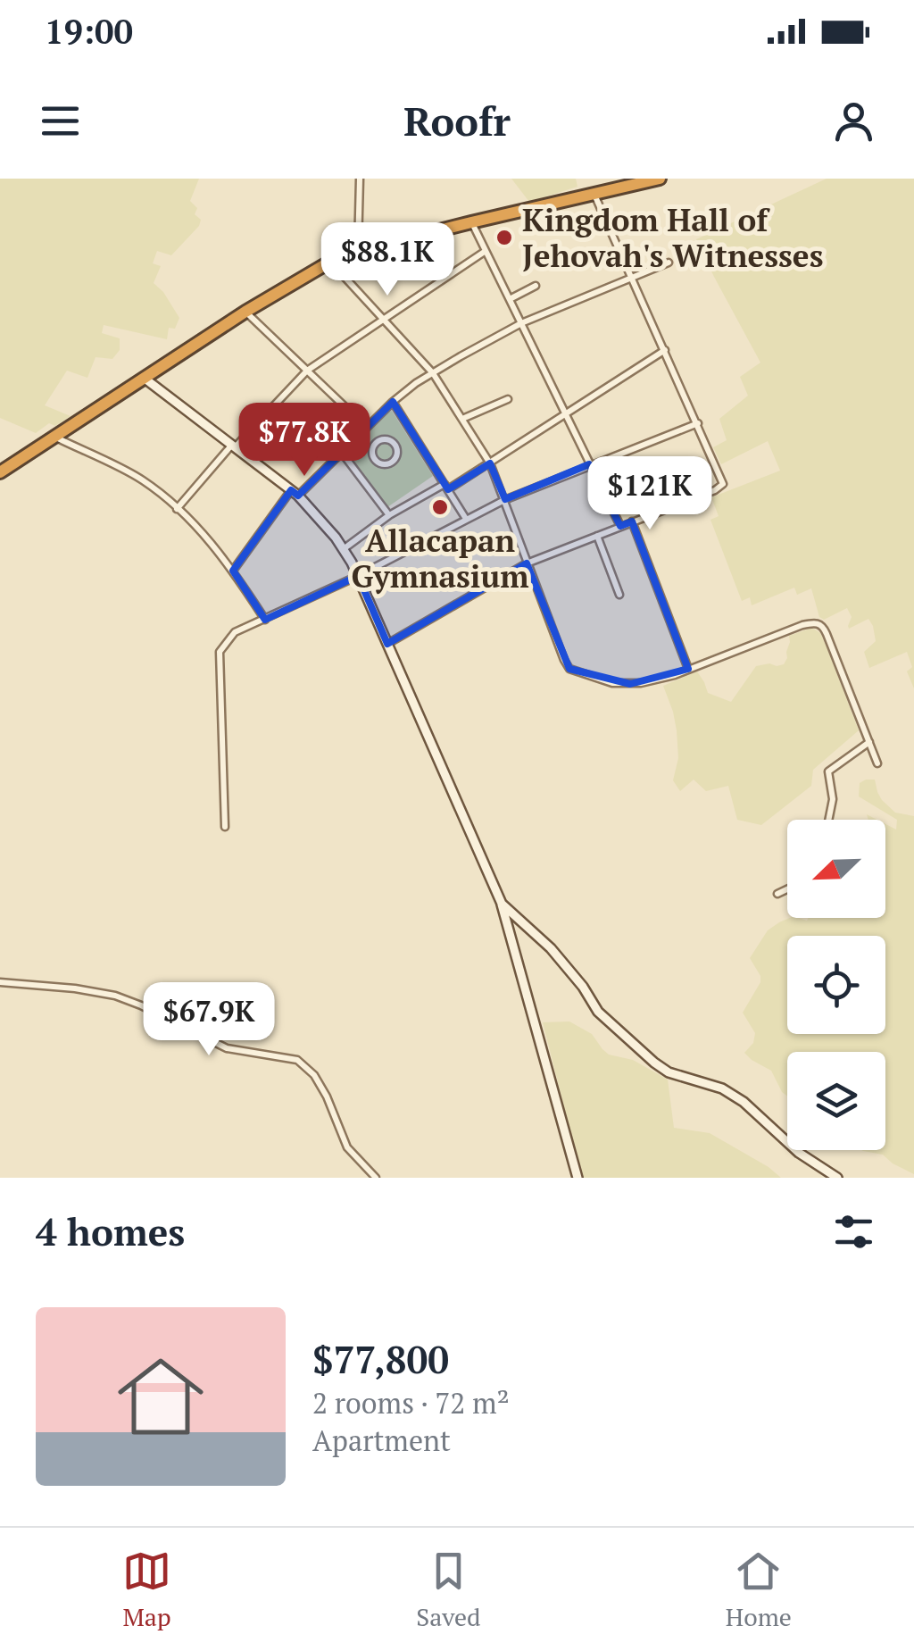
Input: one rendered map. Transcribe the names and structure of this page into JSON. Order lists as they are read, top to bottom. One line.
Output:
{"places":["Kingdom Hall of Jehovah's Witnesses","Allacapan Gymnasium"],"north":"bottom left","page":{"status":"19:00","header":"Roofr","price":["$88.1K","$77.8K","$121K","$67.9K"],"heading":"4 homes","list":[{"name":"$77,800","note":"2 rooms · 72 m² · Apartment"}],"tabs":["Map","Saved","Home"]}}
